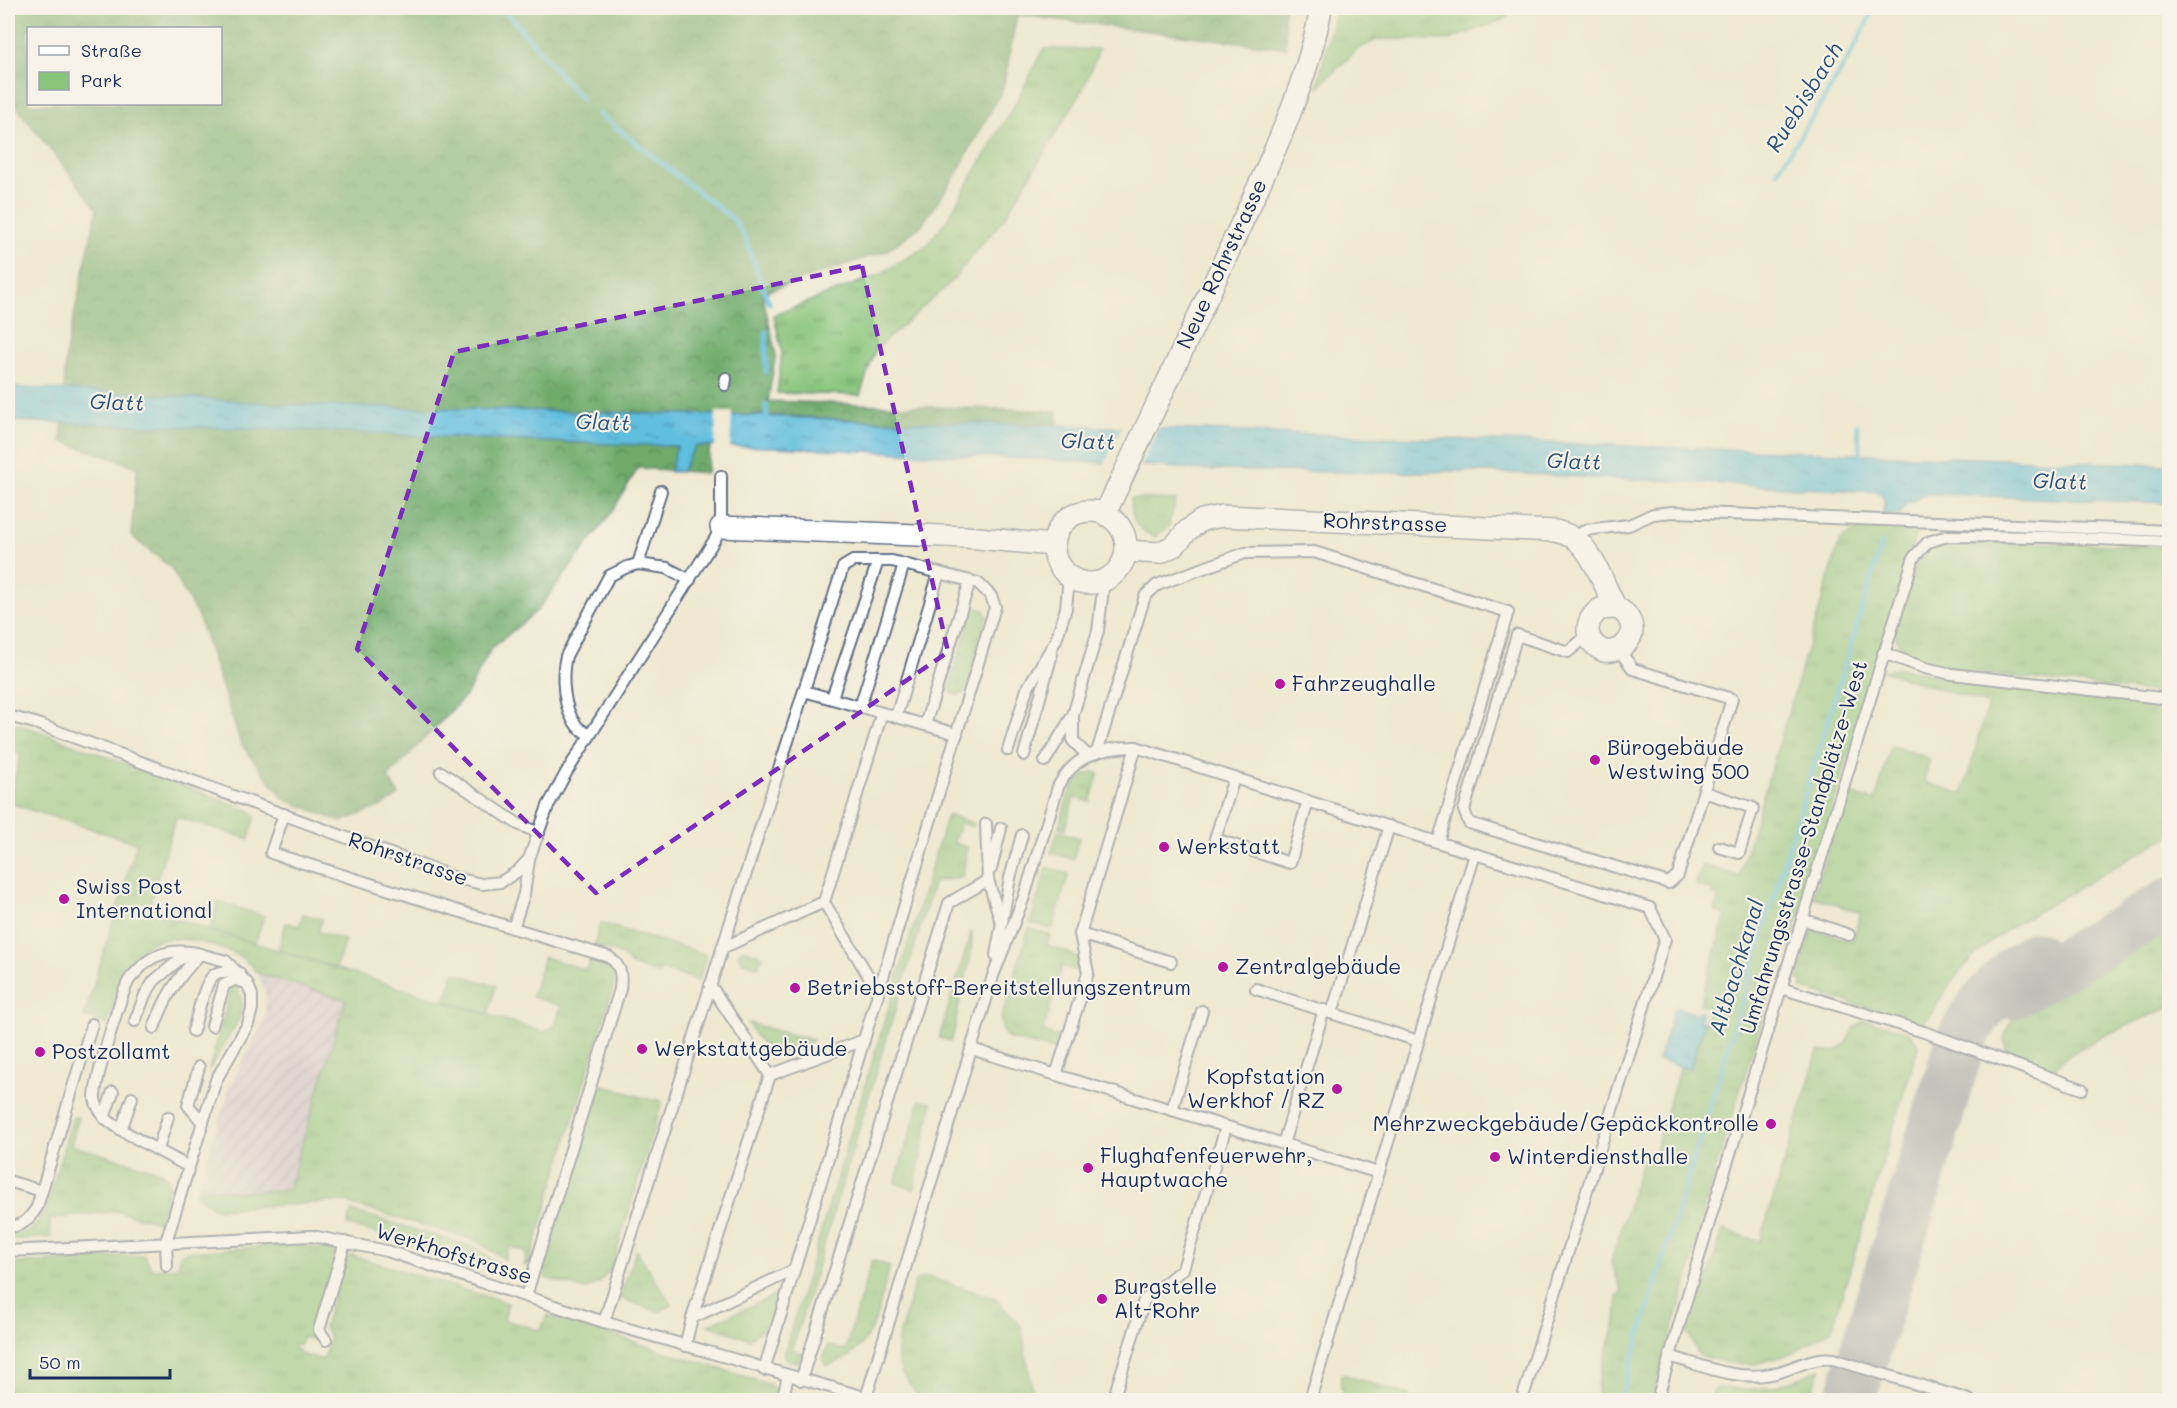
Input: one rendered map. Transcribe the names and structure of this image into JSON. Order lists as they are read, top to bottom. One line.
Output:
{"streets":{"street":["Neue Rohrstrasse","Rohrstrasse"],"lane":["Umfahrungsstrasse-Standplätze-West","Werkhofstrasse"]},"crossings":[["Neue Rohrstrasse","Rohrstrasse"]],"water":["Ruebisbach","Glatt","Altbachkanal"],"places":["Fahrzeughalle","Bürogebäude Westwing 500","Werkstatt","Swiss Post International","Zentralgebäude","Betriebsstoff-Bereitstellungszentrum","Werkstattgebäude","Postzollamt","Kopfstation Werkhof / RZ","Mehrzweckgebäude/Gepäckkontrolle","Winterdiensthalle","Flughafenfeuerwehr, Hauptwache","Burgstelle Alt-Rohr"],"legend":["Straße","Park"],"scale_bar":"50 m"}
